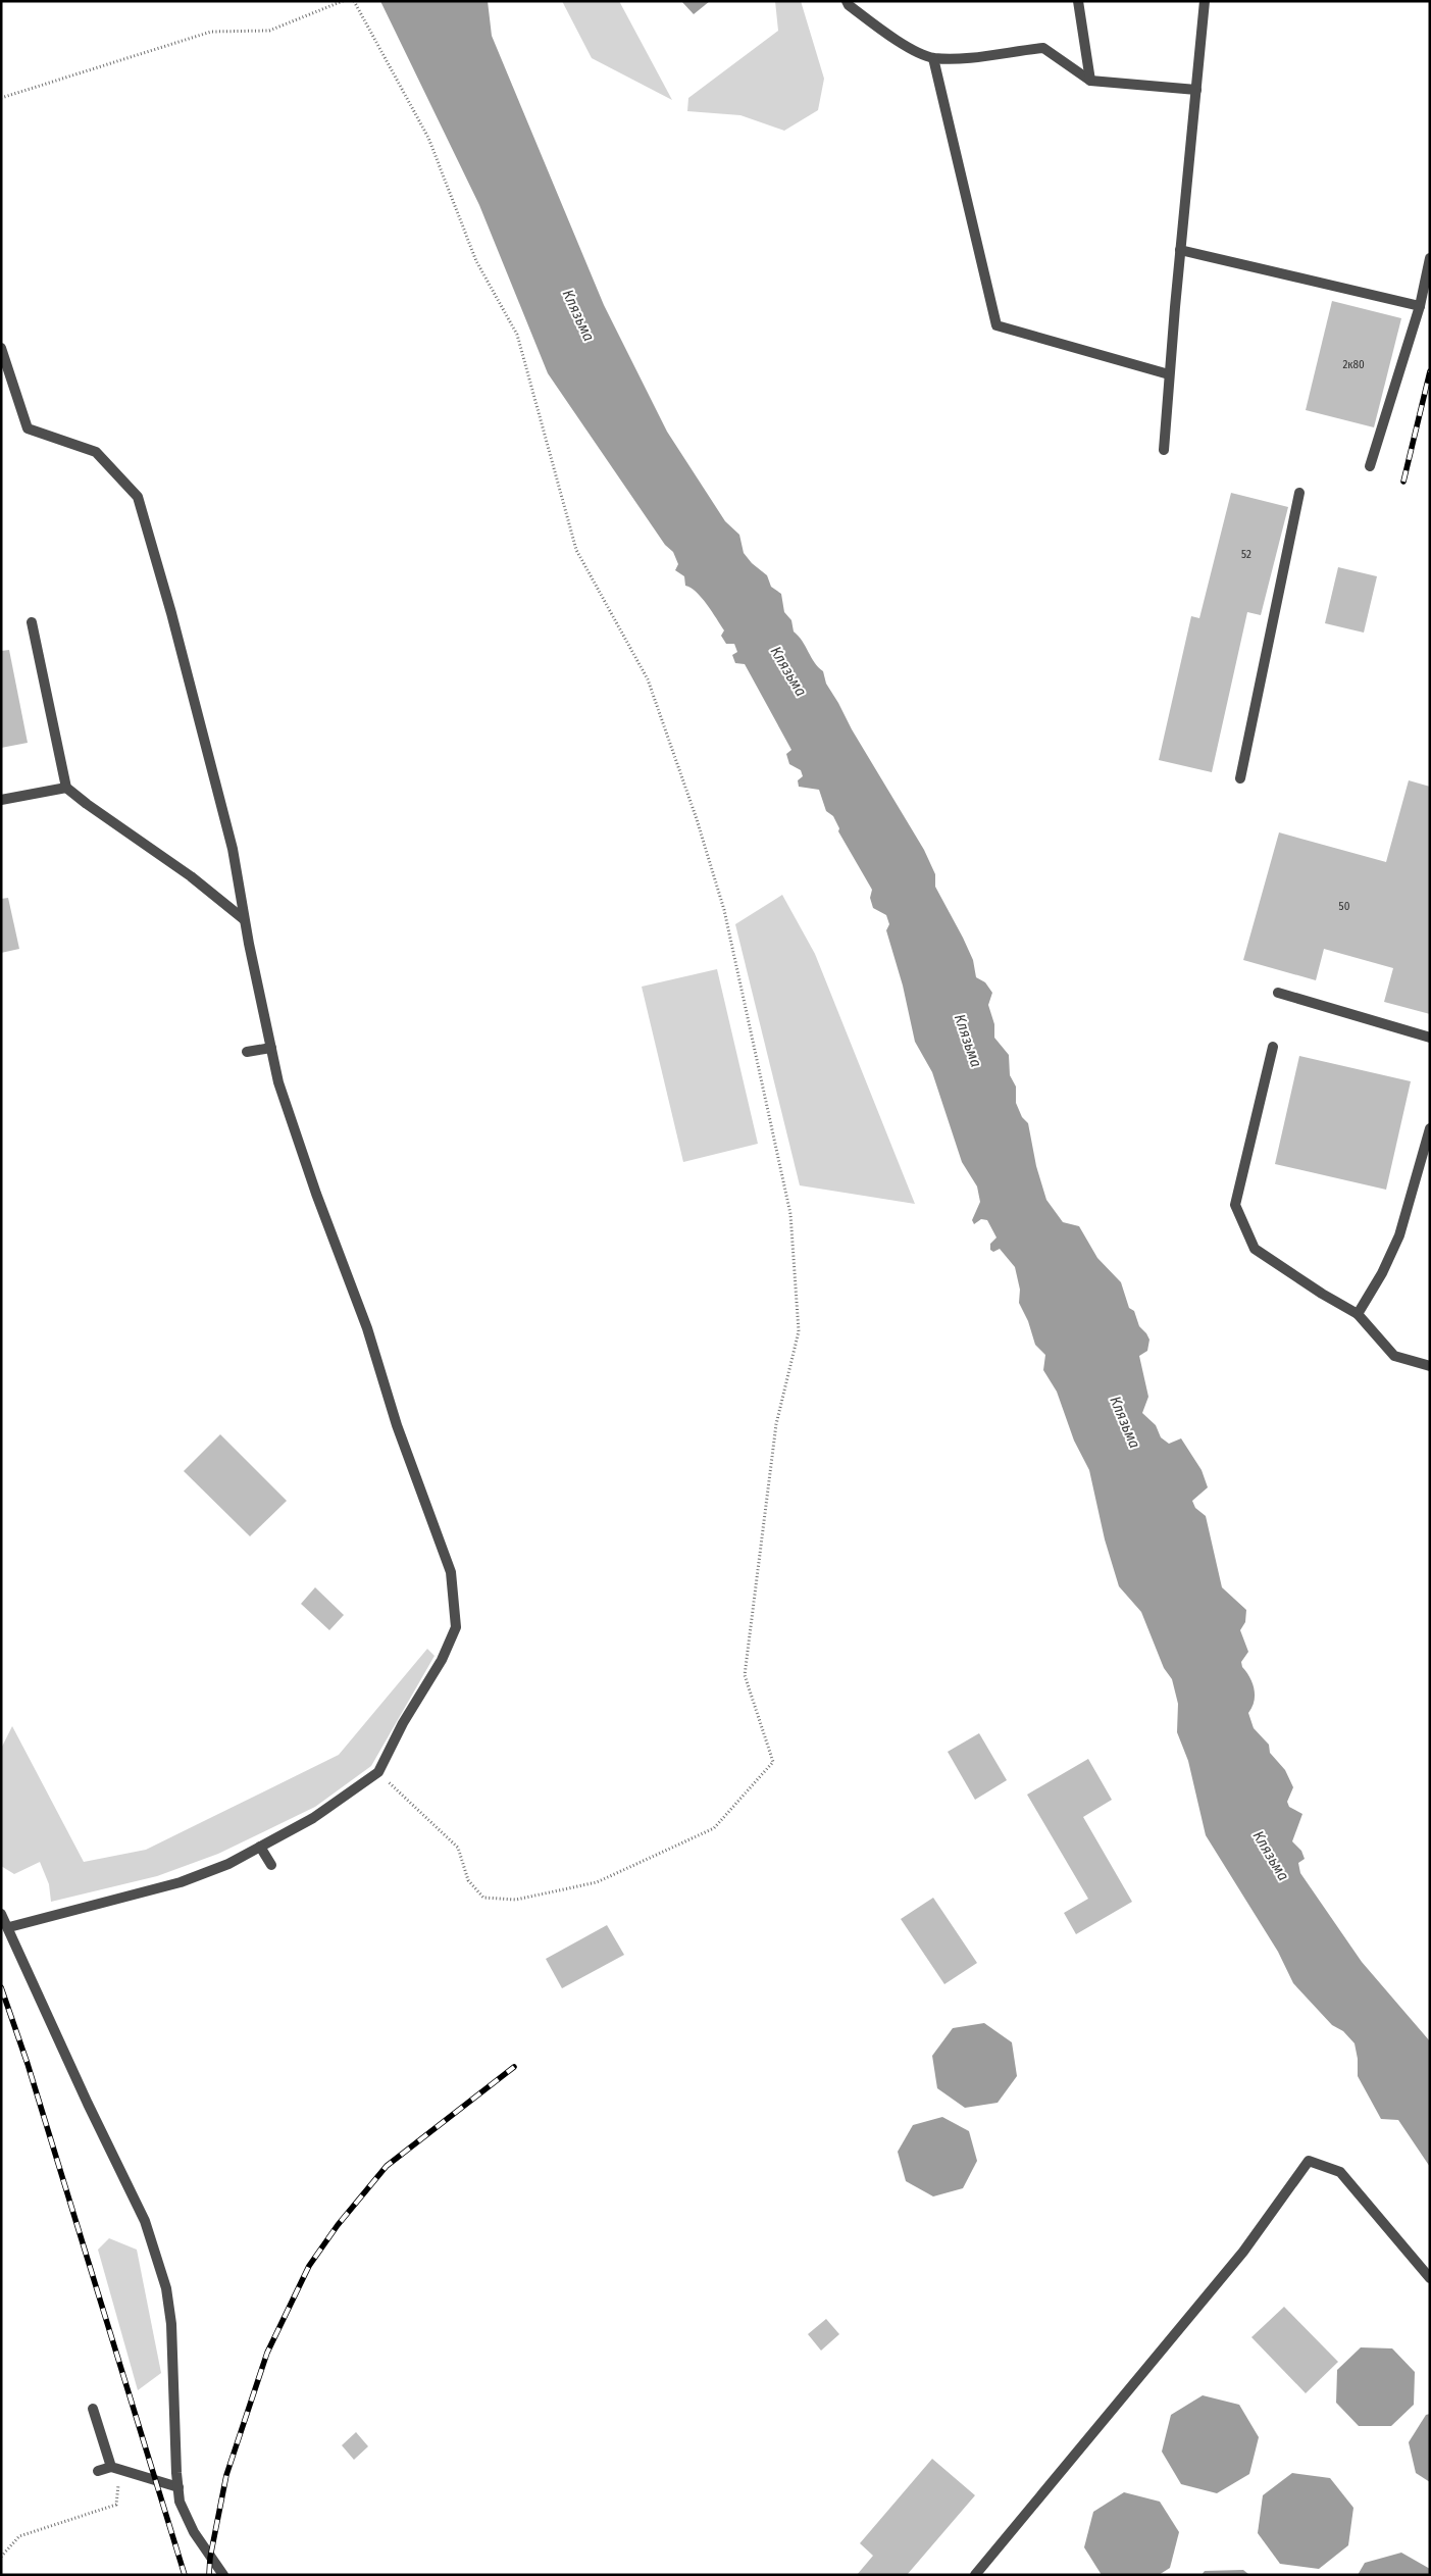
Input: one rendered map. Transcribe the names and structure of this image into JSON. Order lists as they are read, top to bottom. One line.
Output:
{"water":["Клязьма"],"house_numbers":["2к80","52","50"]}
